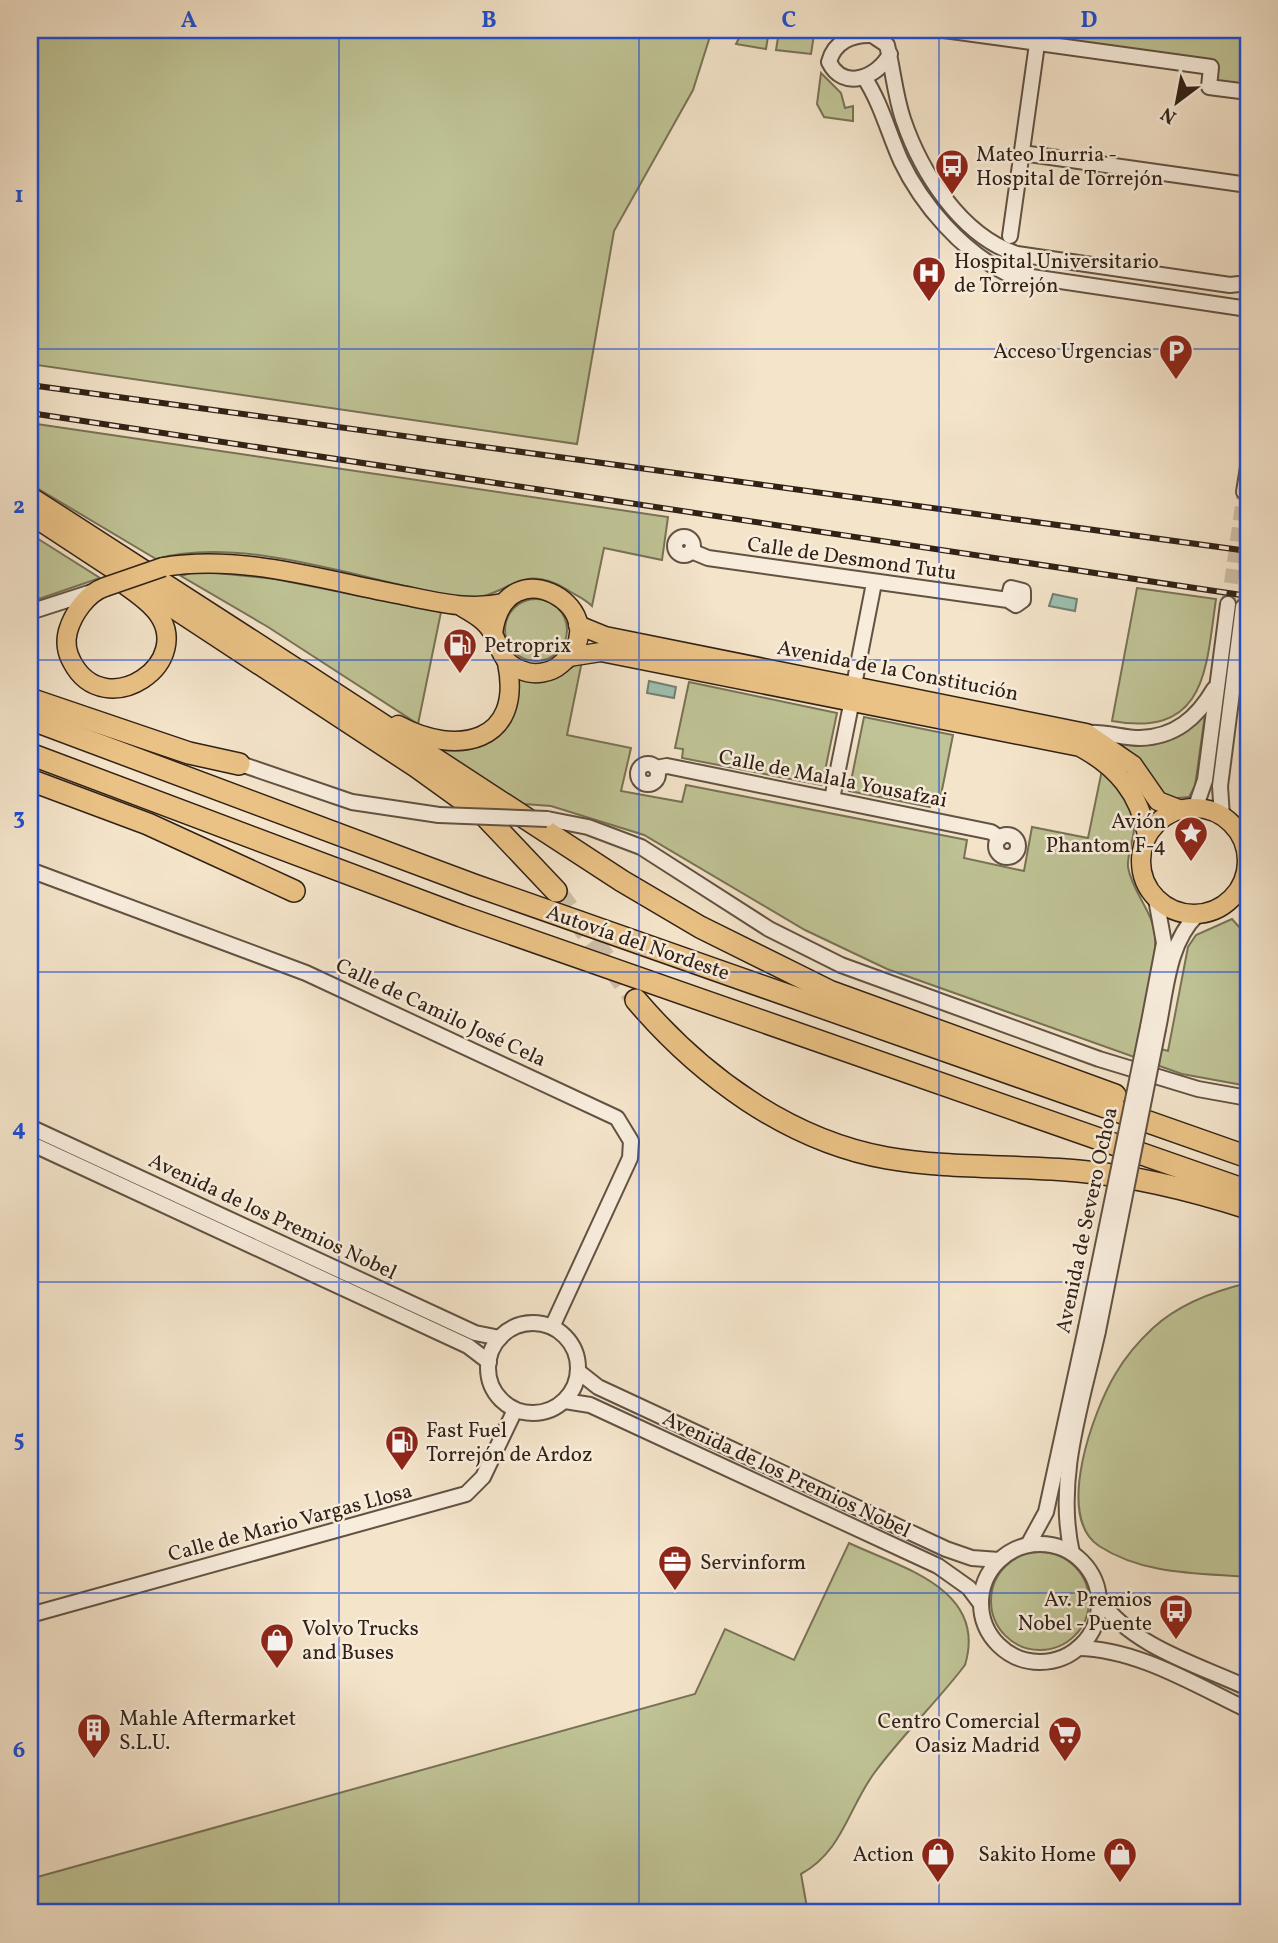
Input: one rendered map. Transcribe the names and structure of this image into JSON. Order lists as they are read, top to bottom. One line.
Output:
{"streets":{"highway":["Autovía del Nordeste"],"main road":["Avenida de la Constitución"],"street":["Calle de Desmond Tutu","Calle de Malala Yousafzai","Calle de Camilo José Cela","Avenida de los Premios Nobel","Avenida de Severo Ochoa","Calle de Mario Vargas Llosa"]},"crossings":[["Avenida de la Constitución","Avenida de Severo Ochoa"],["Calle de Camilo José Cela","Avenida de los Premios Nobel"],["Calle de Camilo José Cela","Calle de Mario Vargas Llosa"],["Avenida de los Premios Nobel","Avenida de Severo Ochoa"],["Avenida de los Premios Nobel","Calle de Mario Vargas Llosa"]],"places":{"bus stop":["Mateo Inurria - Hospital de Torrejón","Av. Premios Nobel - Puente"],"hospital":["Hospital Universitario de Torrejón"],"parking":["Acceso Urgencias"],"fuel station":["Petroprix","Fast Fuel Torrejón de Ardoz"],"place":["Avión Phantom F-4"],"office":["Servinform"],"shop":["Volvo Trucks and Buses","Action","Sakito Home"],"building":["Mahle Aftermarket S.L.U."],"supermarket":["Centro Comercial Oasiz Madrid"]},"north":"bottom left","grid":{"columns":["A","B","C","D"],"rows":["1","2","3","4","5","6"]}}
